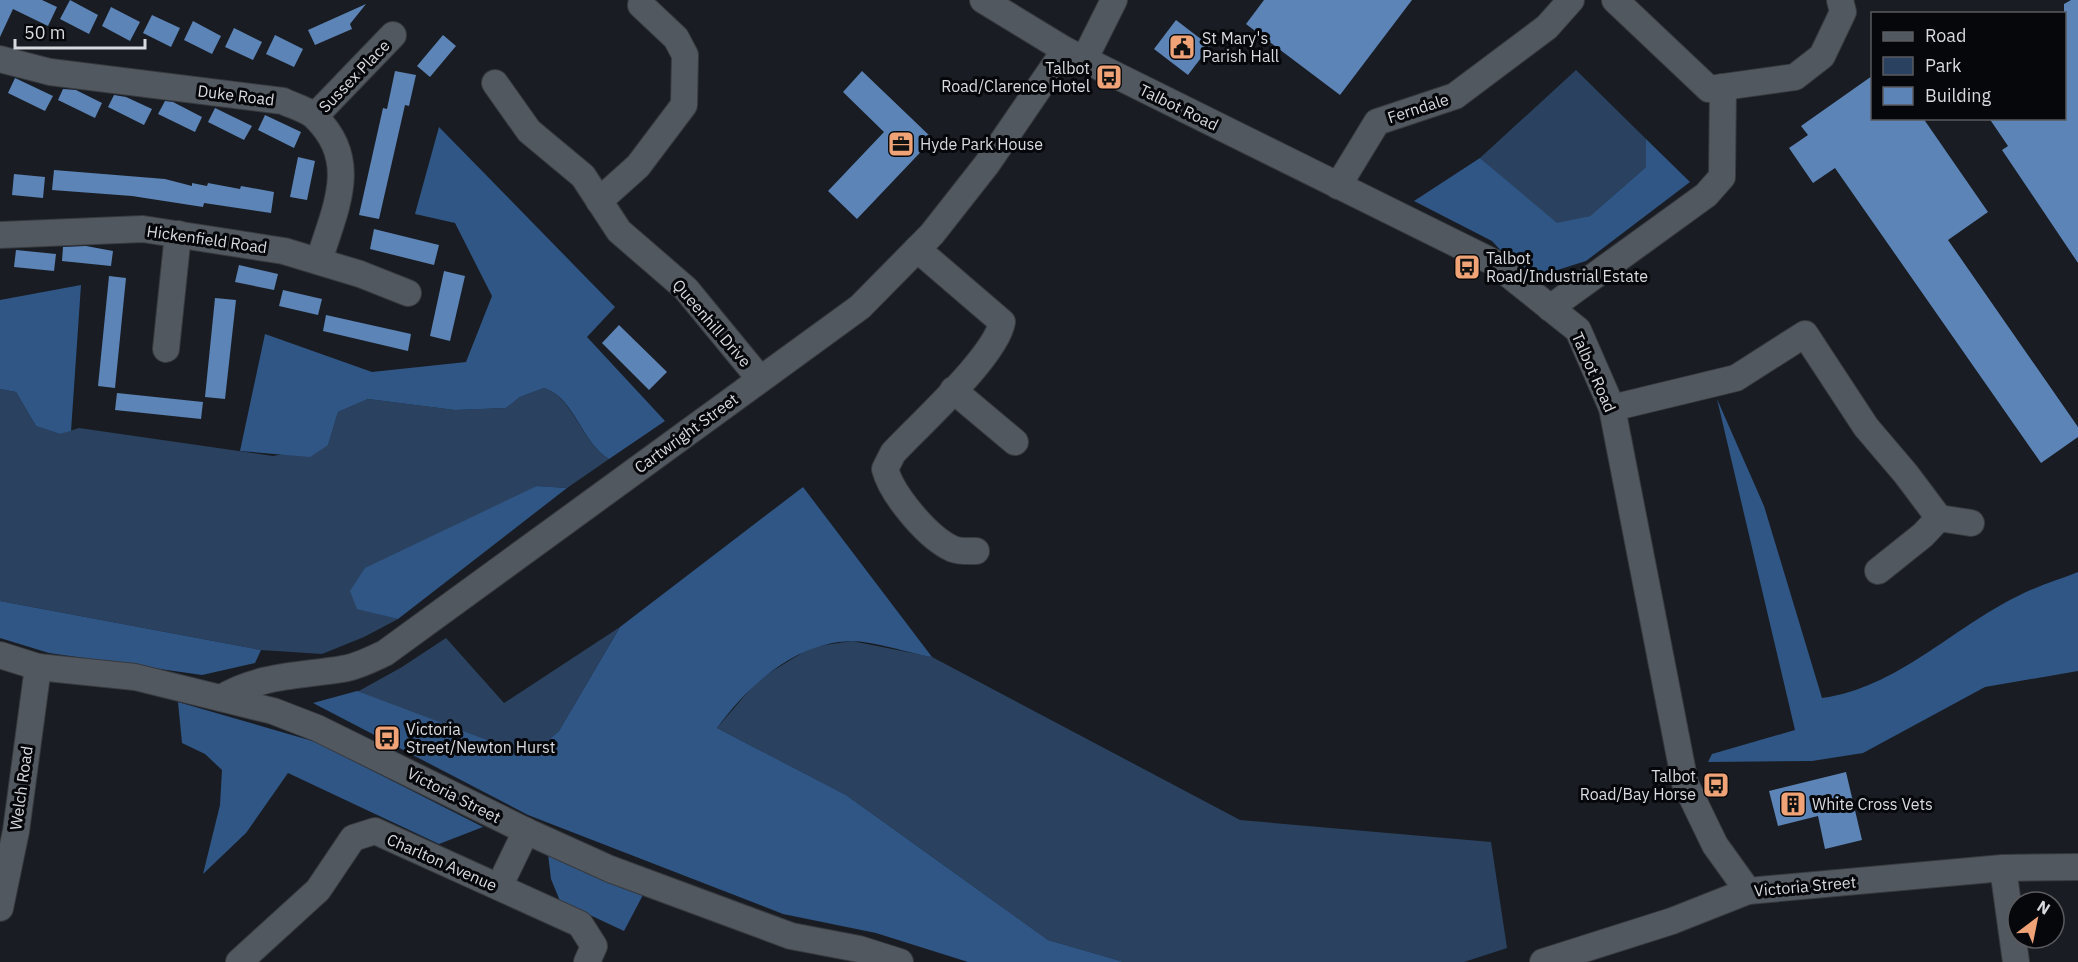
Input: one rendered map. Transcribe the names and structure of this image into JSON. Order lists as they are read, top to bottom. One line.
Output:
{"streets":{"street":["Sussex Place","Duke Road","Talbot Road","Ferndale","Hickenfield Road","Queenhill Drive","Cartwright Street","Welch Road","Victoria Street","Charlton Avenue"]},"crossings":[["Sussex Place","Duke Road"],["Duke Road","Hickenfield Road"],["Talbot Road","Ferndale"],["Talbot Road","Cartwright Street"],["Talbot Road","Victoria Street"],["Queenhill Drive","Cartwright Street"],["Cartwright Street","Victoria Street"],["Welch Road","Victoria Street"]],"places":{"public building":["St Mary's Parish Hall"],"bus stop":["Talbot Road/Clarence Hotel","Talbot Road/Industrial Estate","Victoria Street/Newton Hurst","Talbot Road/Bay Horse"],"office":["Hyde Park House"],"building":["White Cross Vets"]},"legend":["Road","Park","Building"],"scale_bar":"50 m","north":"top right"}
